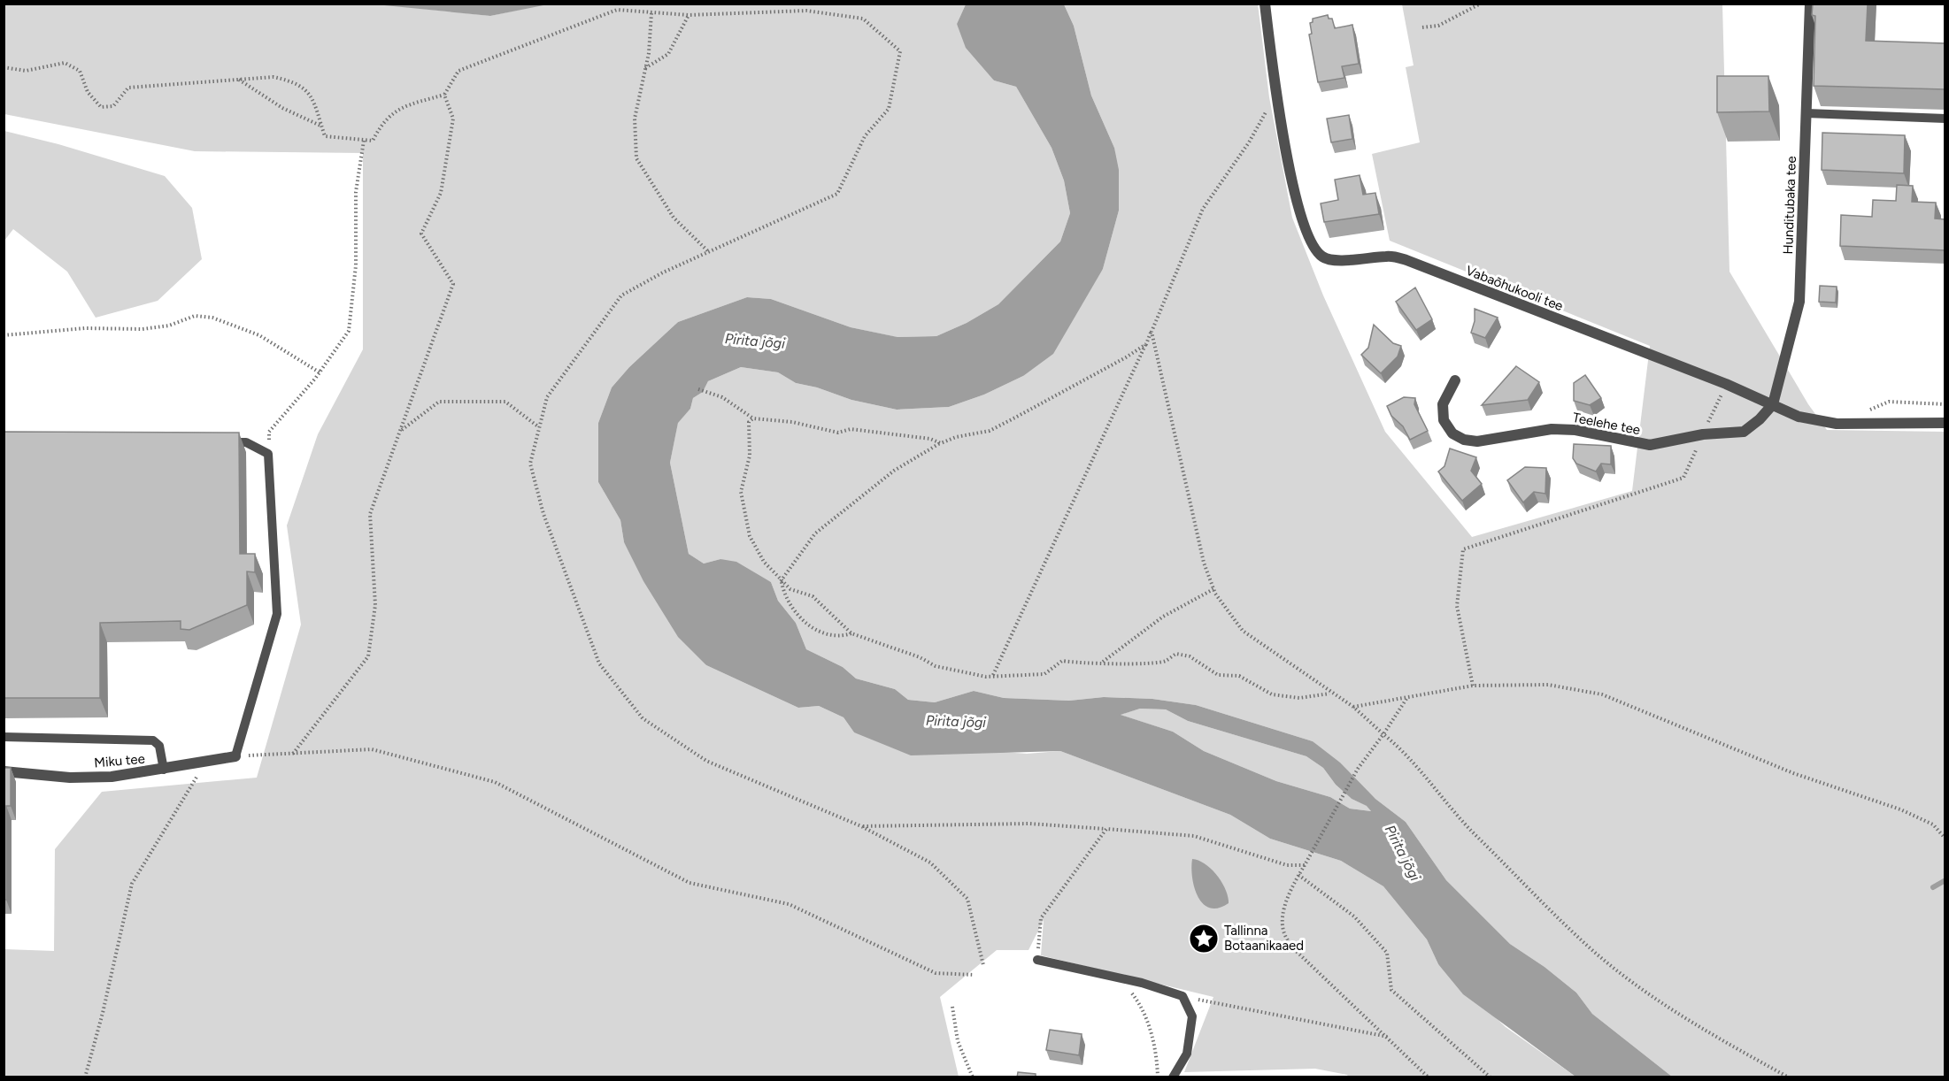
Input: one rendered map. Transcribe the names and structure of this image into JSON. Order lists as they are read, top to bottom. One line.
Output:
{"streets":{"street":["Hunditubaka tee","Vabaõhukooli tee","Teelehe tee","Miku tee"]},"crossings":[["Hunditubaka tee","Vabaõhukooli tee"],["Hunditubaka tee","Teelehe tee"],["Vabaõhukooli tee","Teelehe tee"]],"water":["Pirita jõgi"],"places":{"place":["Tallinna Botaanikaaed"]}}
